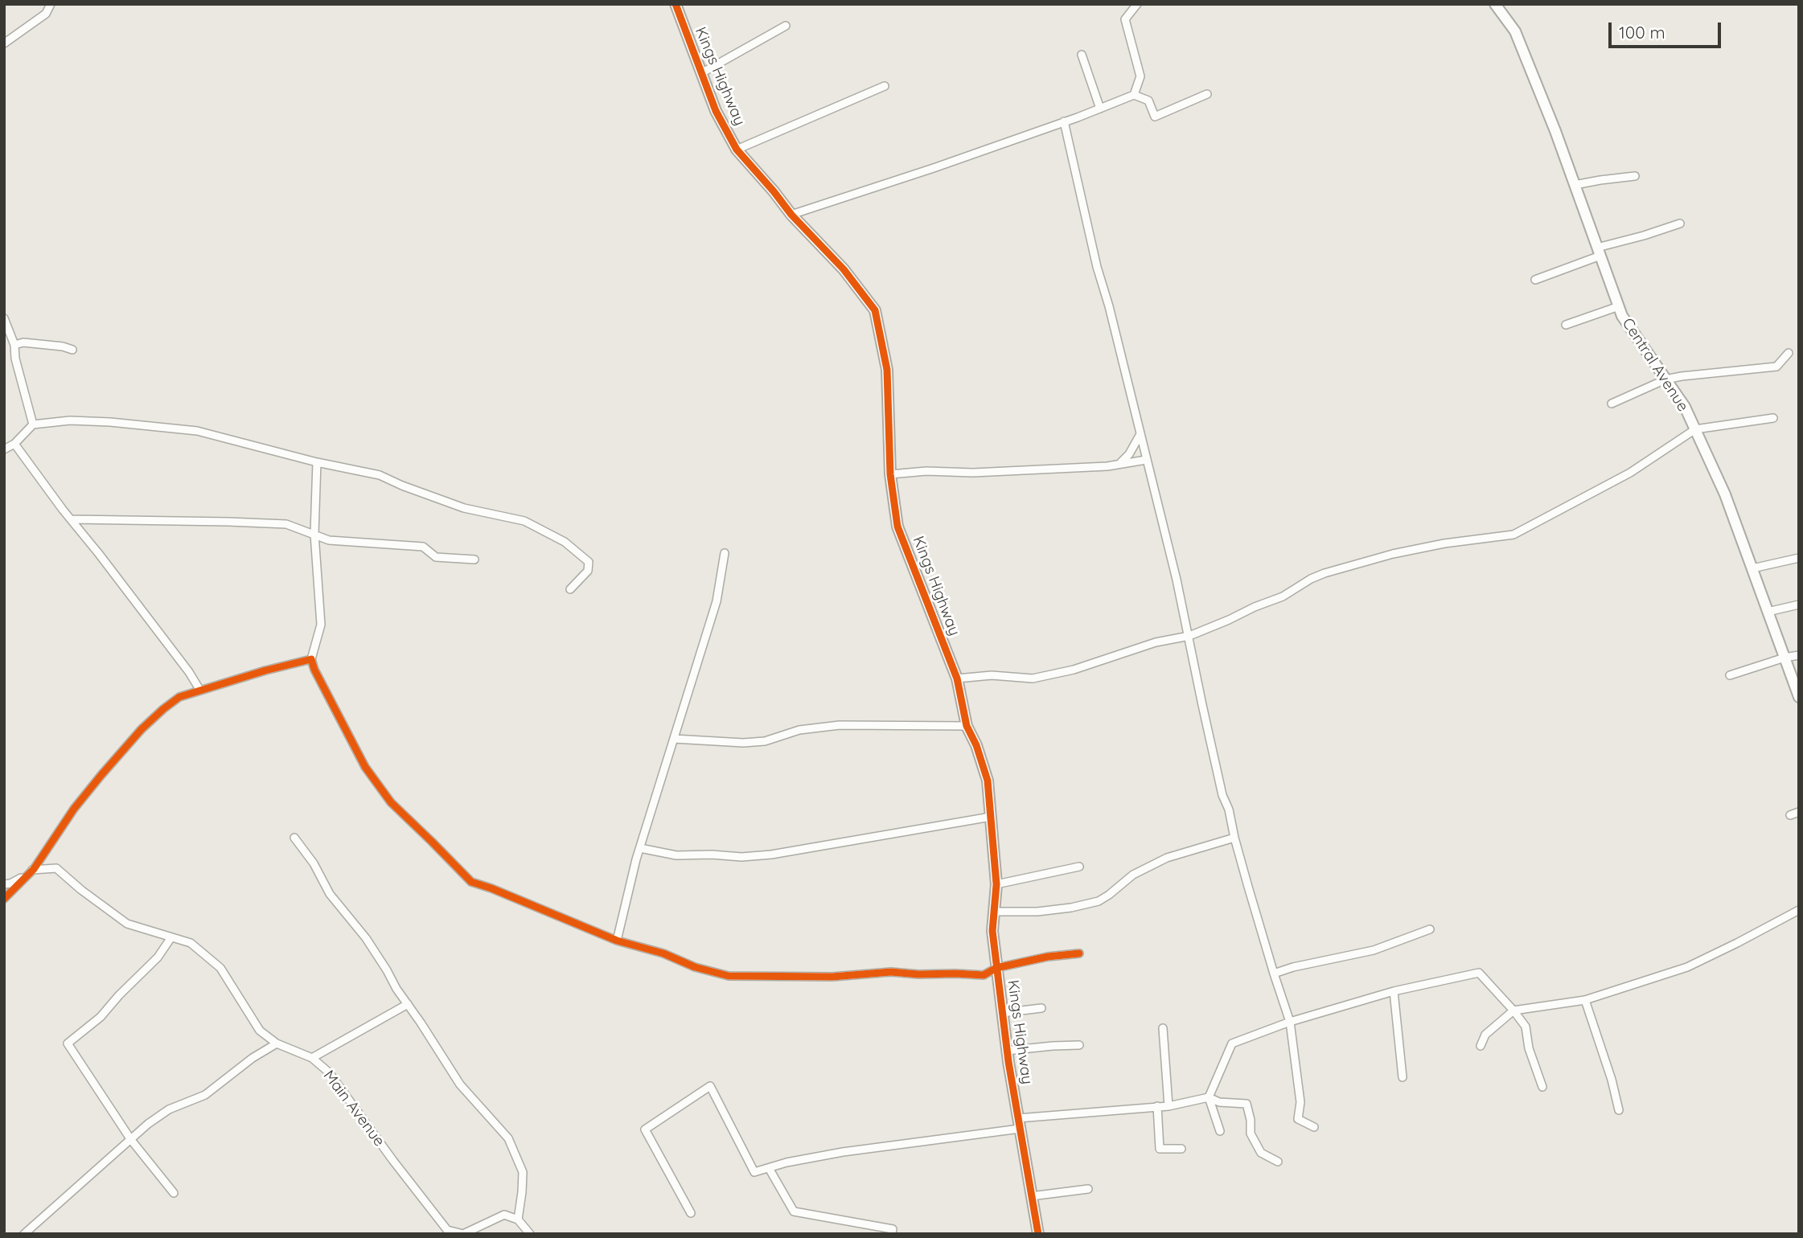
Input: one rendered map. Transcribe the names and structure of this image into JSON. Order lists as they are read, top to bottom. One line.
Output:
{"streets":{"street":["Kings Highway","Central Avenue","Main Avenue"]},"scale_bar":"100 m"}
